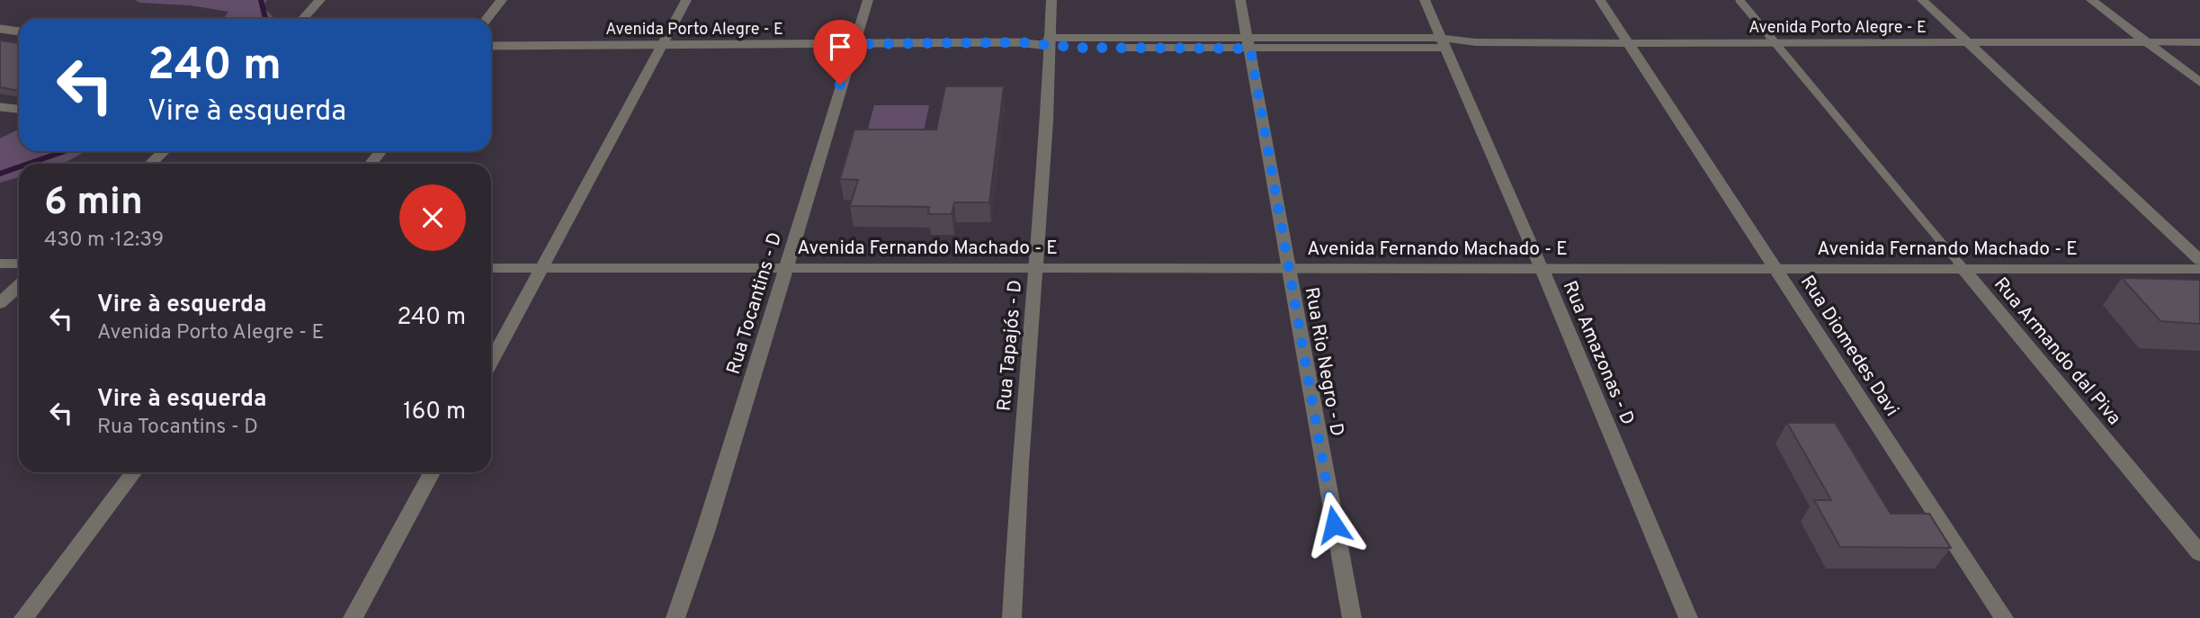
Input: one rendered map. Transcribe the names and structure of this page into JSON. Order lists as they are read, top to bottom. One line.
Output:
{"streets":{"street":["Avenida Porto Alegre - E","Avenida Fernando Machado - E","Rua Tocantins - D","Rua Tapajós - D","Rua Diomedes Davi","Rua Armando dal Piva","Rua Amazonas - D","Rua Rio Negro - D"]},"crossings":[["Avenida Porto Alegre - E","Rua Tocantins - D"],["Avenida Porto Alegre - E","Rua Tapajós - D"],["Avenida Porto Alegre - E","Rua Diomedes Davi"],["Avenida Porto Alegre - E","Rua Armando dal Piva"],["Avenida Porto Alegre - E","Rua Amazonas - D"],["Avenida Porto Alegre - E","Rua Rio Negro - D"],["Avenida Fernando Machado - E","Rua Tocantins - D"],["Avenida Fernando Machado - E","Rua Tapajós - D"],["Avenida Fernando Machado - E","Rua Diomedes Davi"],["Avenida Fernando Machado - E","Rua Armando dal Piva"],["Avenida Fernando Machado - E","Rua Amazonas - D"],["Avenida Fernando Machado - E","Rua Rio Negro - D"]],"page":{"turn":["240 m","Vire à esquerda"],"heading":["6 min","430 m · 12:39"],"list":[{"name":"Vire à esquerda","note":"Avenida Porto Alegre - E","value":"240 m"},{"name":"Vire à esquerda","note":"Rua Tocantins - D","value":"160 m"}]}}
